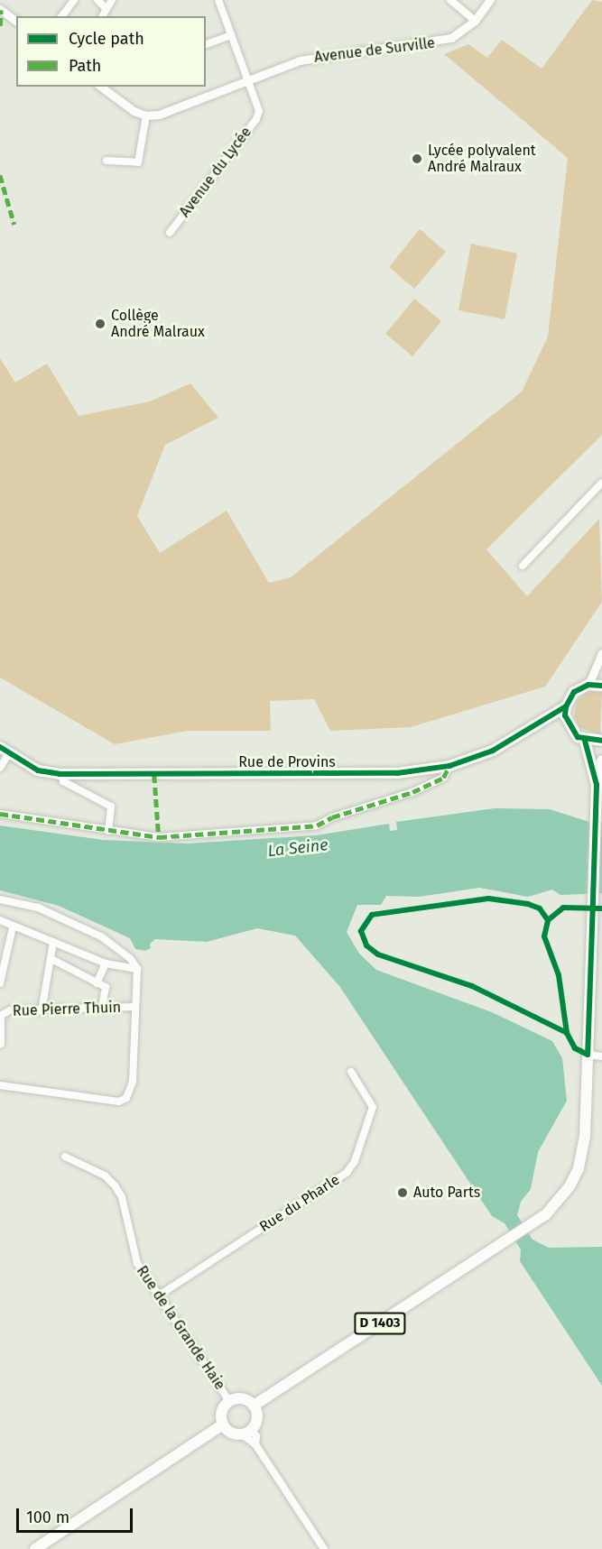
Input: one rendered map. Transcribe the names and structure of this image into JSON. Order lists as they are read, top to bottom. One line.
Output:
{"streets":{"main road":["Rue de Provins","D 1403"],"street":["Avenue de Surville","Avenue du Lycée","Rue Pierre Thuin","Rue du Pharle","Rue de la Grande Haie"]},"crossings":[["Avenue de Surville","Avenue du Lycée"],["Rue du Pharle","Rue de la Grande Haie"],["D 1403","Rue de la Grande Haie"]],"water":["La Seine"],"places":["Lycée polyvalent André Malraux","Collège André Malraux","Auto Parts"],"legend":["Cycle path","Path"],"scale_bar":"100 m"}
